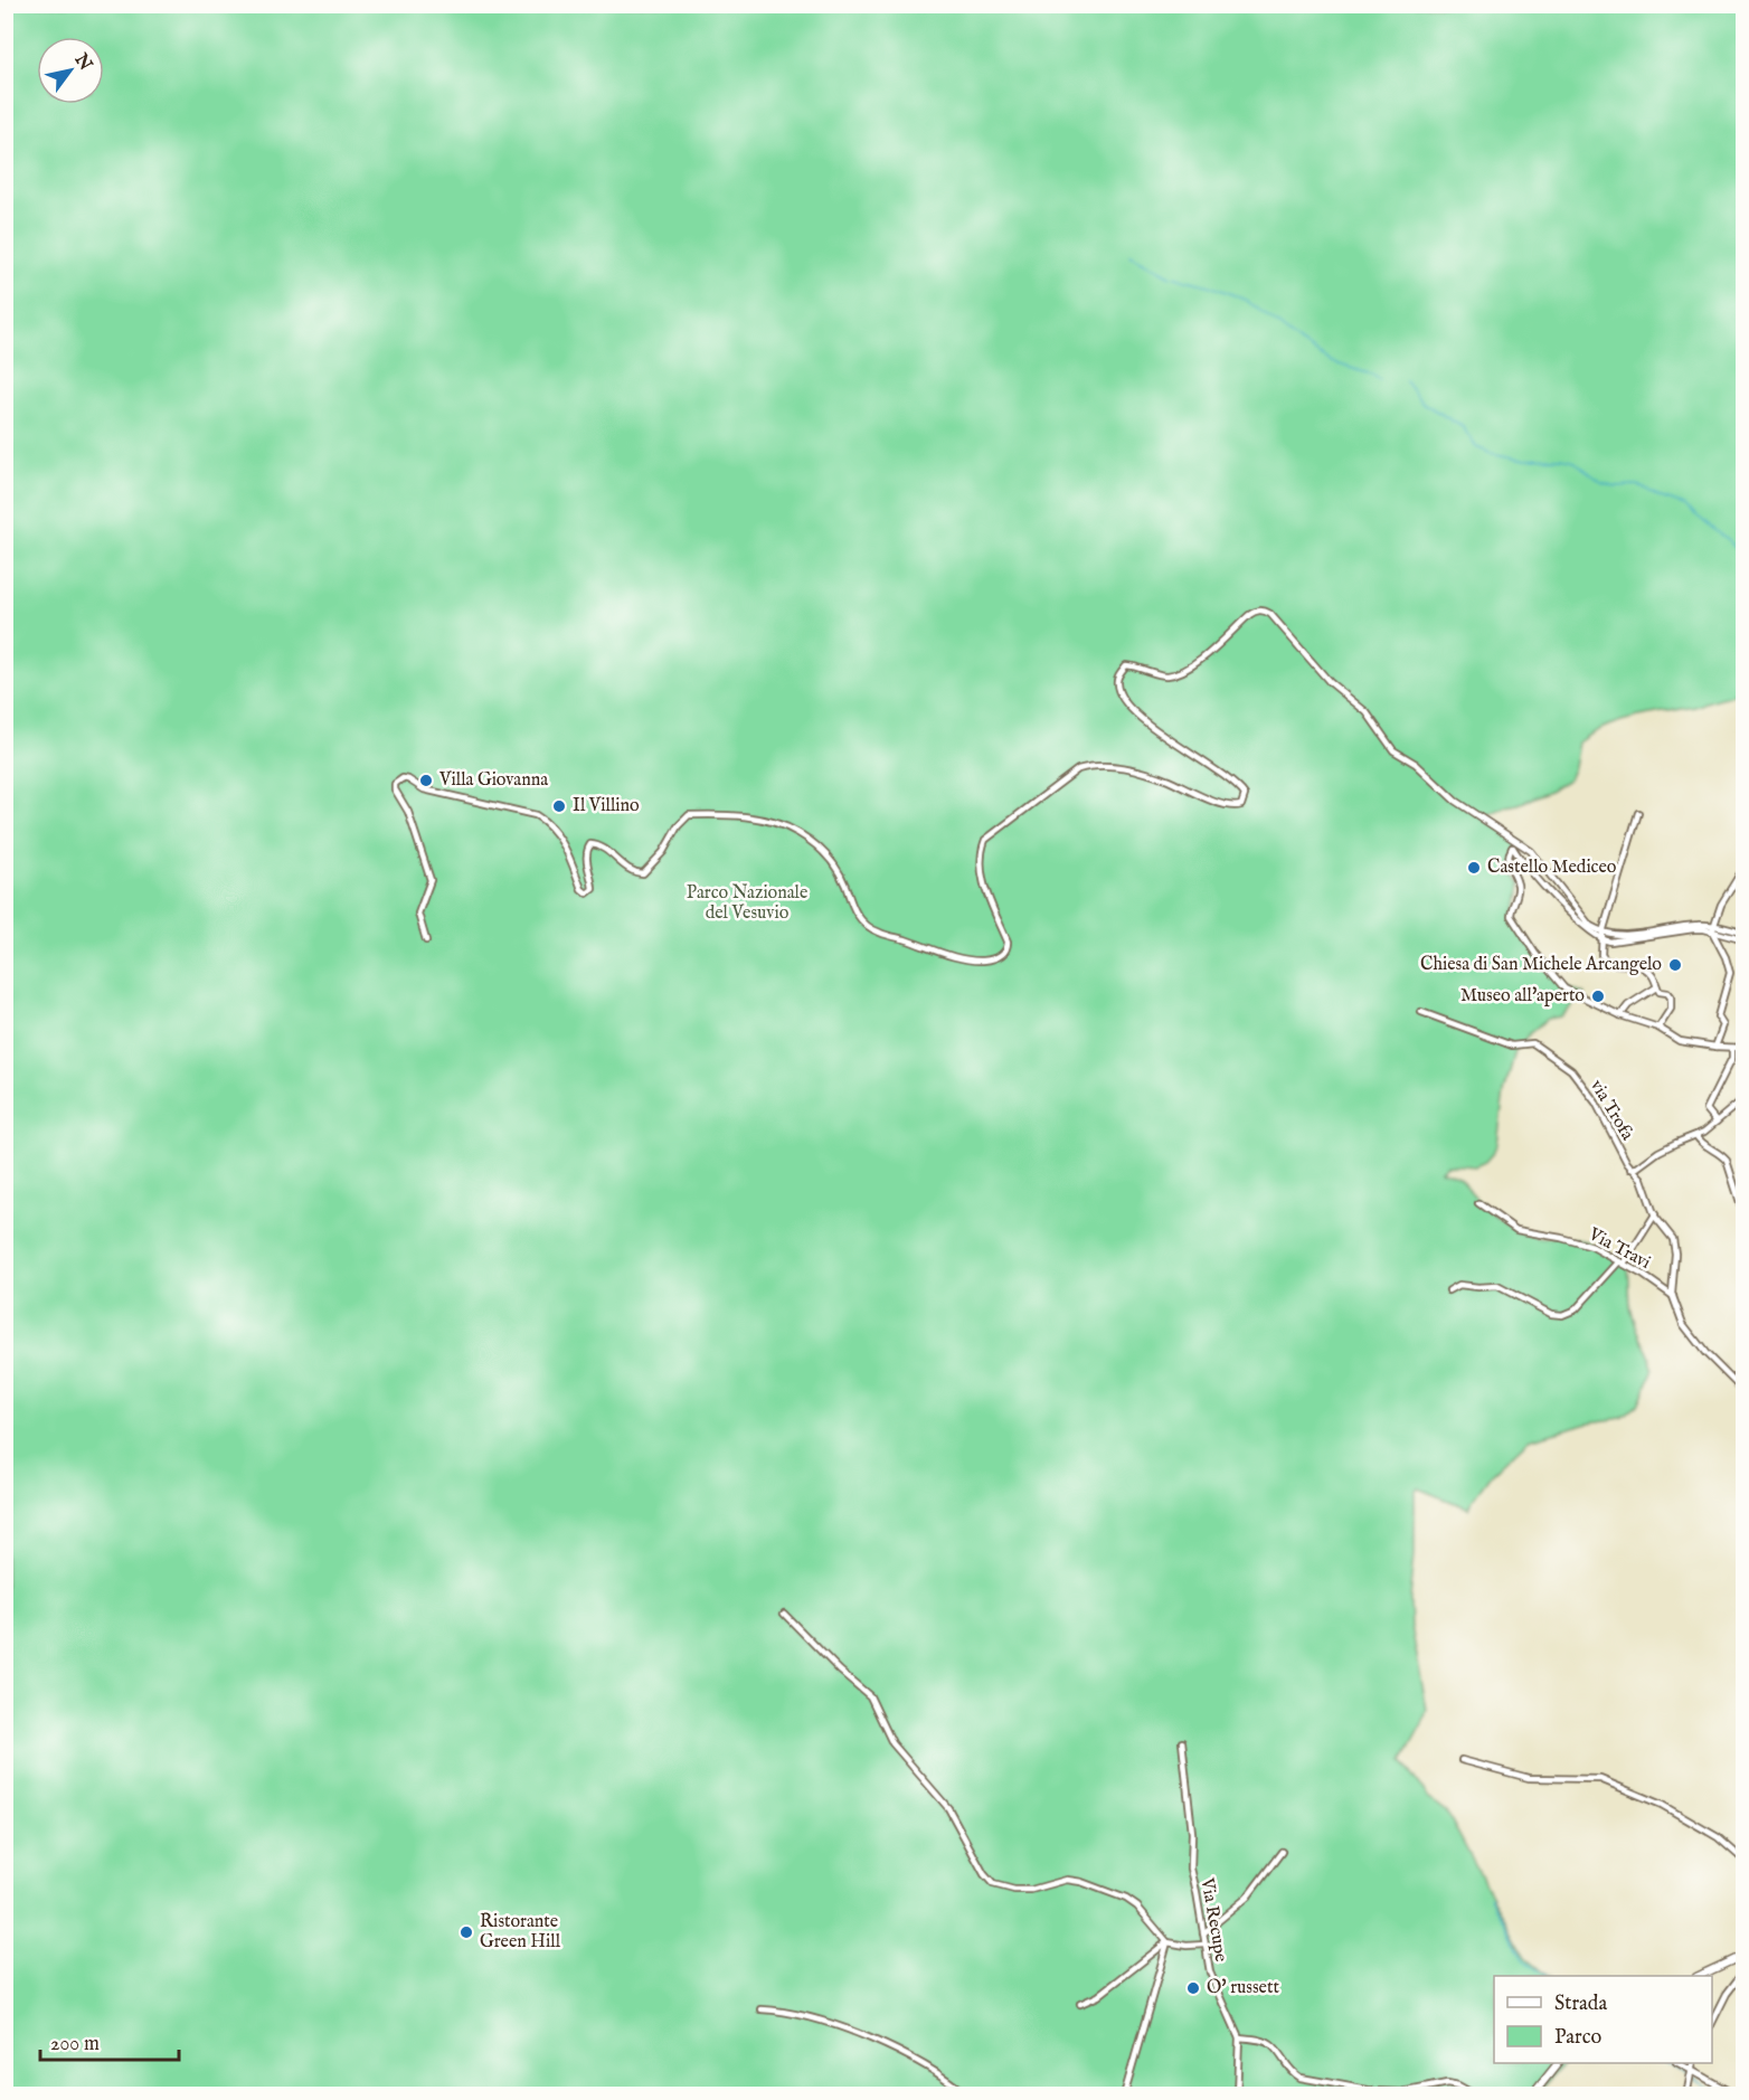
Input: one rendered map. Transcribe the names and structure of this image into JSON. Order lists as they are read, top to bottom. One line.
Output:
{"streets":{"street":["via Trofa","Via Travi","Via Recupe"]},"crossings":[["via Trofa","Via Travi"]],"parks":["Parco Nazionale del Vesuvio"],"places":["Villa Giovanna","Il Villino","Castello Mediceo","Chiesa di San Michele Arcangelo","Museo all'aperto","Ristorante Green Hill","O' russett"],"legend":["Strada","Parco"],"scale_bar":"200 m","north":"top right"}
